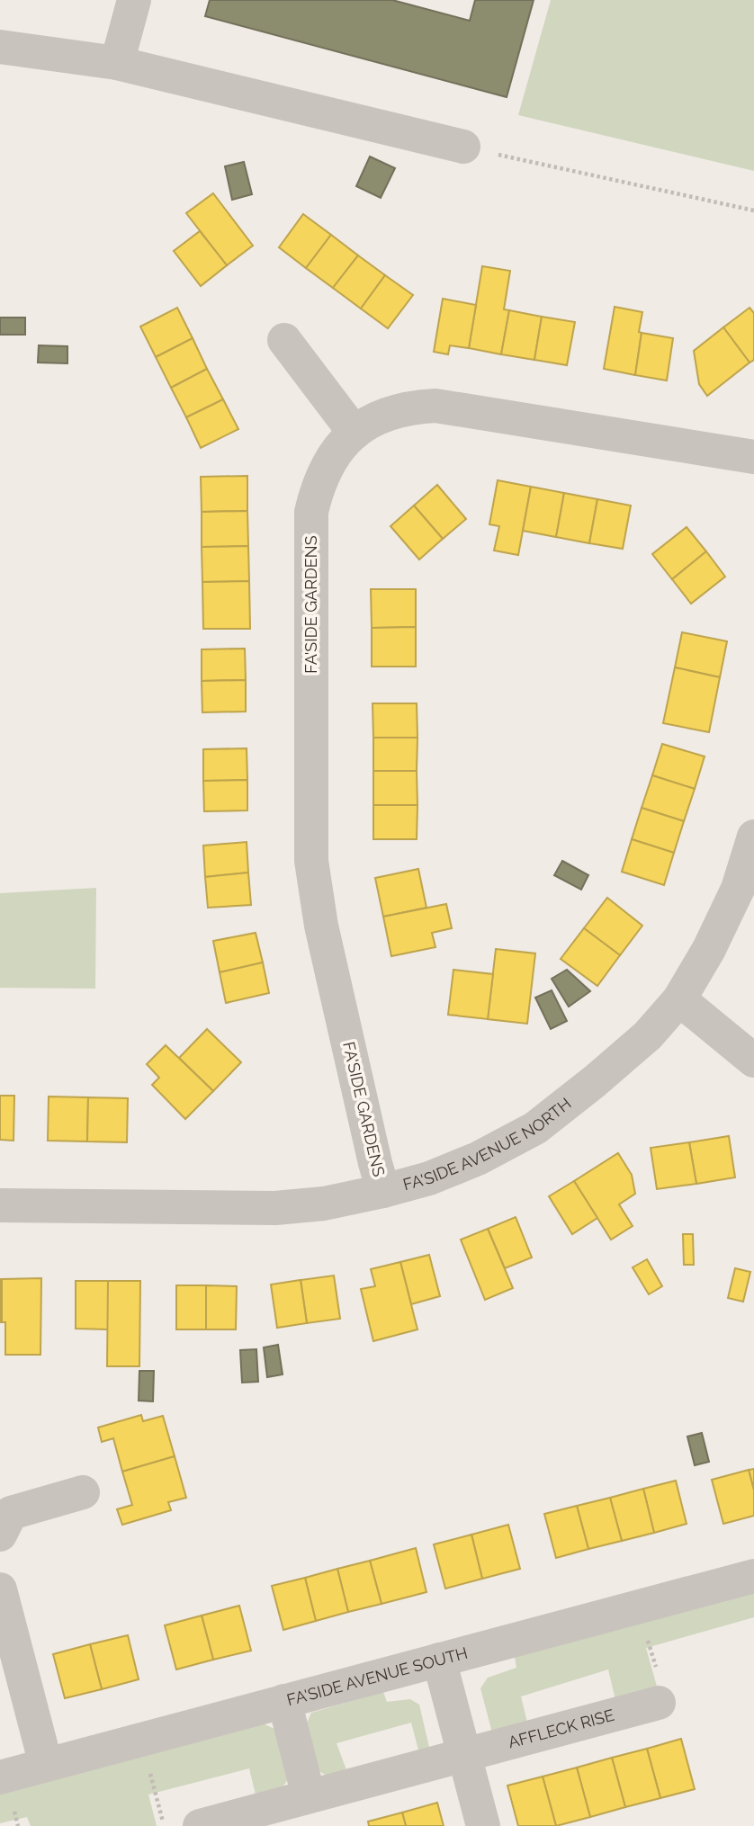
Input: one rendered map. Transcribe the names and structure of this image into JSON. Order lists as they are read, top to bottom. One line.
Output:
{"streets":{"street":["FA'SIDE GARDENS","FA'SIDE AVENUE NORTH","FA'SIDE AVENUE SOUTH","AFFLECK RISE"]},"crossings":[["FA'SIDE GARDENS","FA'SIDE AVENUE NORTH"]]}
